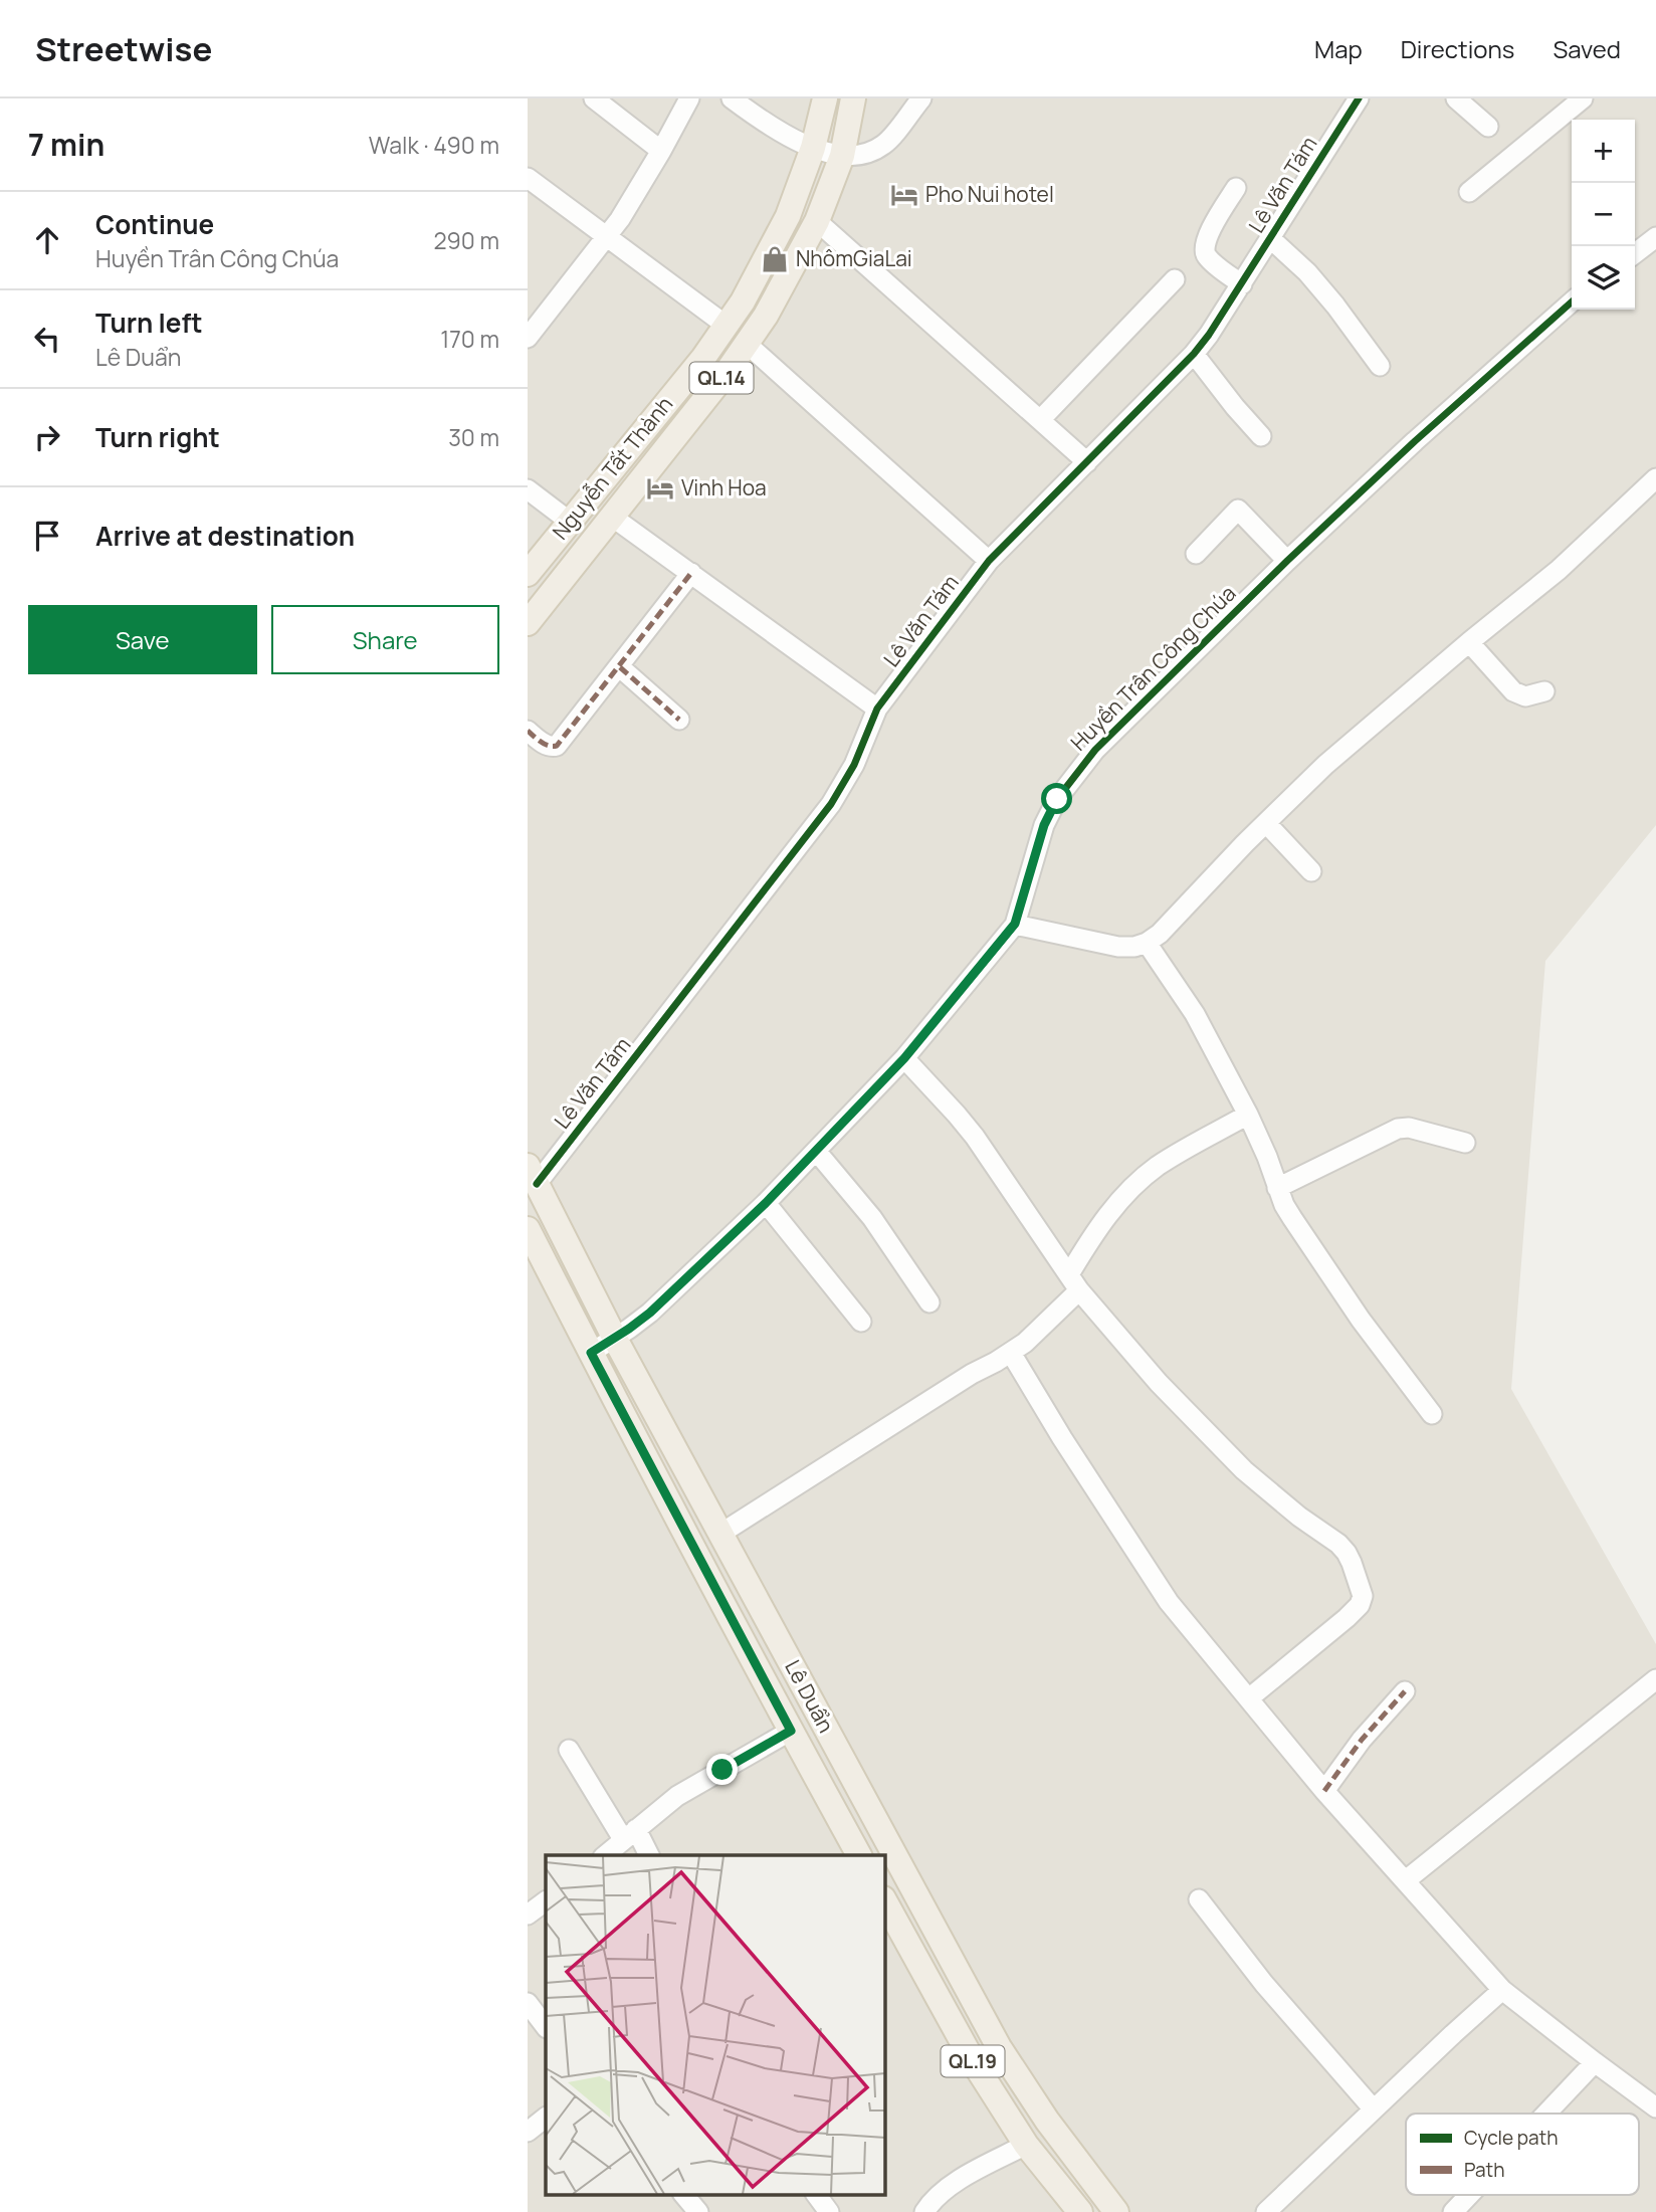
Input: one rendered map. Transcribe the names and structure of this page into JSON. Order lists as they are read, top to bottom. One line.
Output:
{"streets":{"main road":["QL.14","Nguyễn Tất Thành","Lê Duẩn","QL.19"],"street":["Lê Văn Tám","Huyền Trân Công Chúa"]},"crossings":[["Lê Văn Tám","Lê Duẩn"],["Huyền Trân Công Chúa","Lê Duẩn"]],"places":{"hotel":["Pho Nui hotel","Vinh Hoa"],"shop":["NhômGiaLai"]},"legend":["Cycle path","Path"],"page":{"header":"Streetwise","nav":["Map","Directions","Saved"],"heading":["7 min","Walk · 490 m"],"map_buttons":["+","−"],"list":[["Continue","Huyền Trân Công Chúa","290 m"],["Turn left","Lê Duẩn","170 m"],["Turn right","30 m"],"Arrive at destination"],"buttons":["Save","Share"]}}
